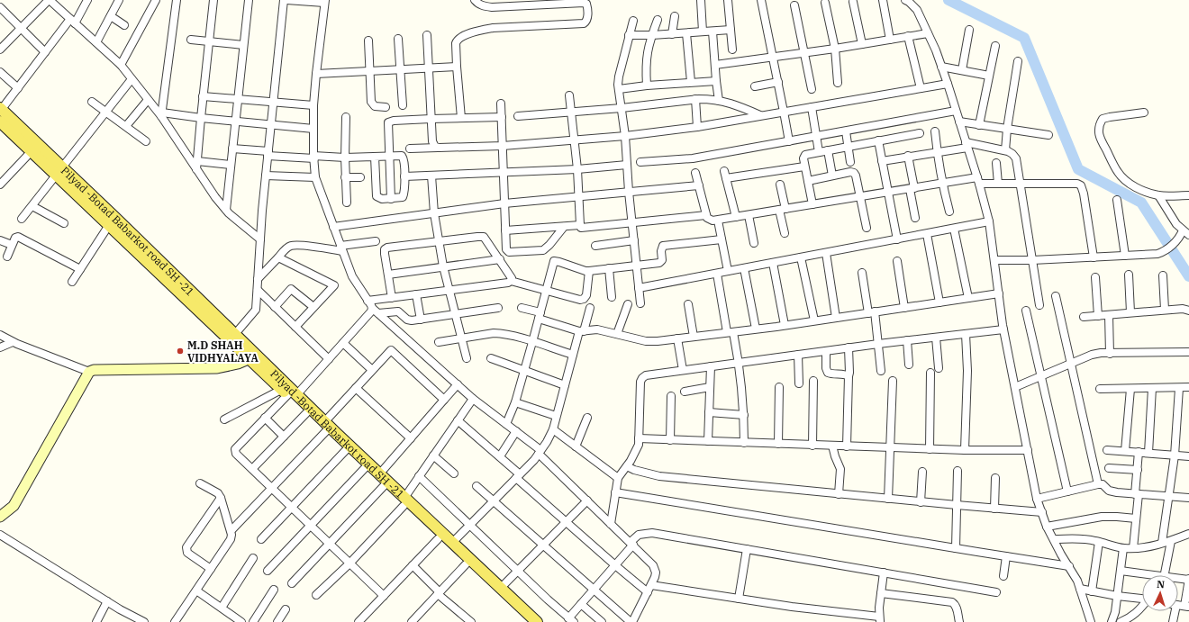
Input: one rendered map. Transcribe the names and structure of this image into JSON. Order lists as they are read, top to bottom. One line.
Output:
{"streets":{"main road":["Pilyad -Botad Babarkot road SH -21"]},"places":["M.D SHAH VIDHYALAYA"],"north":"top"}
